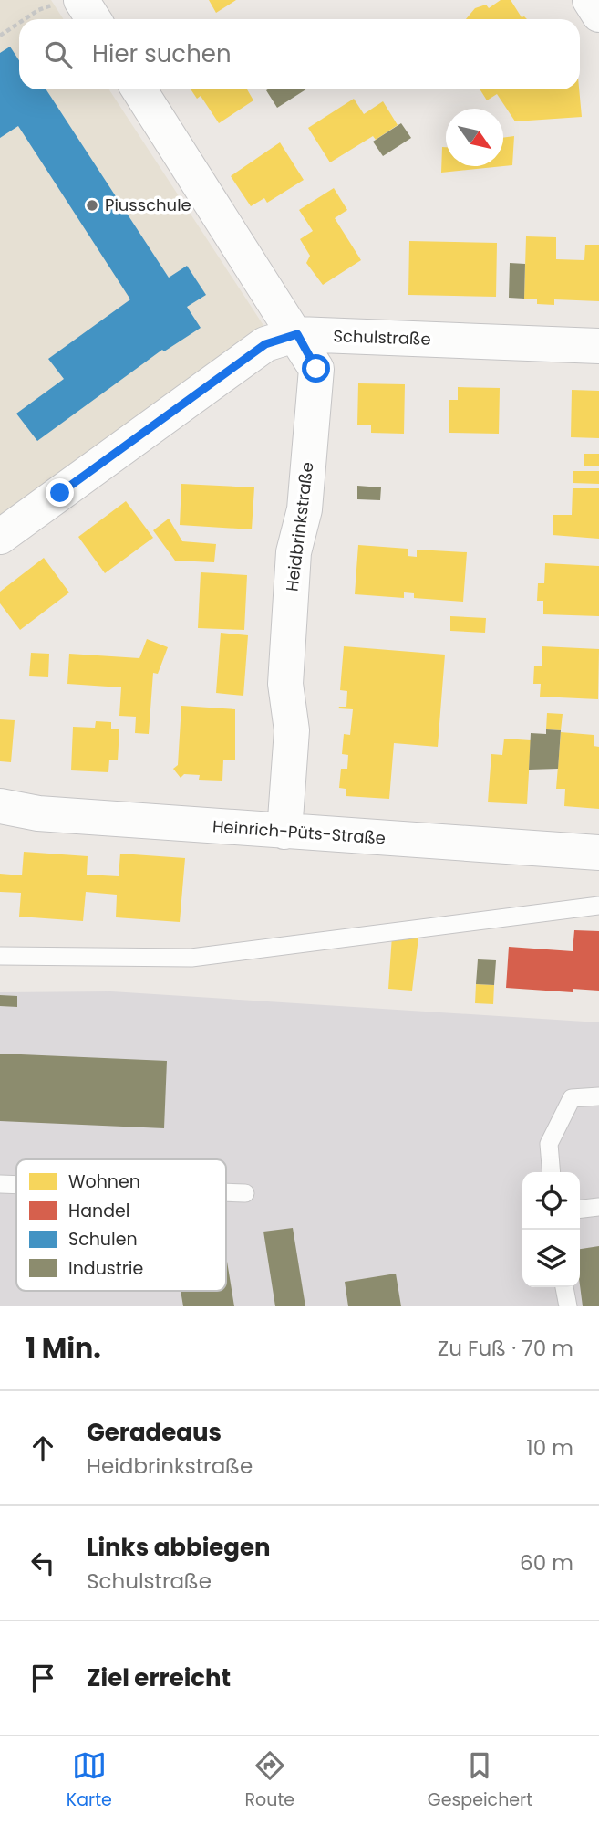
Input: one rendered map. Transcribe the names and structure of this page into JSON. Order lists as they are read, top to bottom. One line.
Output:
{"streets":{"street":["Schulstraße","Heidbrinkstraße","Heinrich-Püts-Straße"]},"crossings":[["Schulstraße","Heidbrinkstraße"],["Heidbrinkstraße","Heinrich-Püts-Straße"]],"places":["Piusschule"],"legend":["Wohnen","Handel","Schulen","Industrie"],"north":"bottom right","page":{"search":"Hier suchen","heading":["1 Min.","Zu Fuß · 70 m"],"list":[["Geradeaus","Heidbrinkstraße","10 m"],["Links abbiegen","Schulstraße","60 m"],"Ziel erreicht"],"nav":["Karte","Route","Gespeichert"]}}
